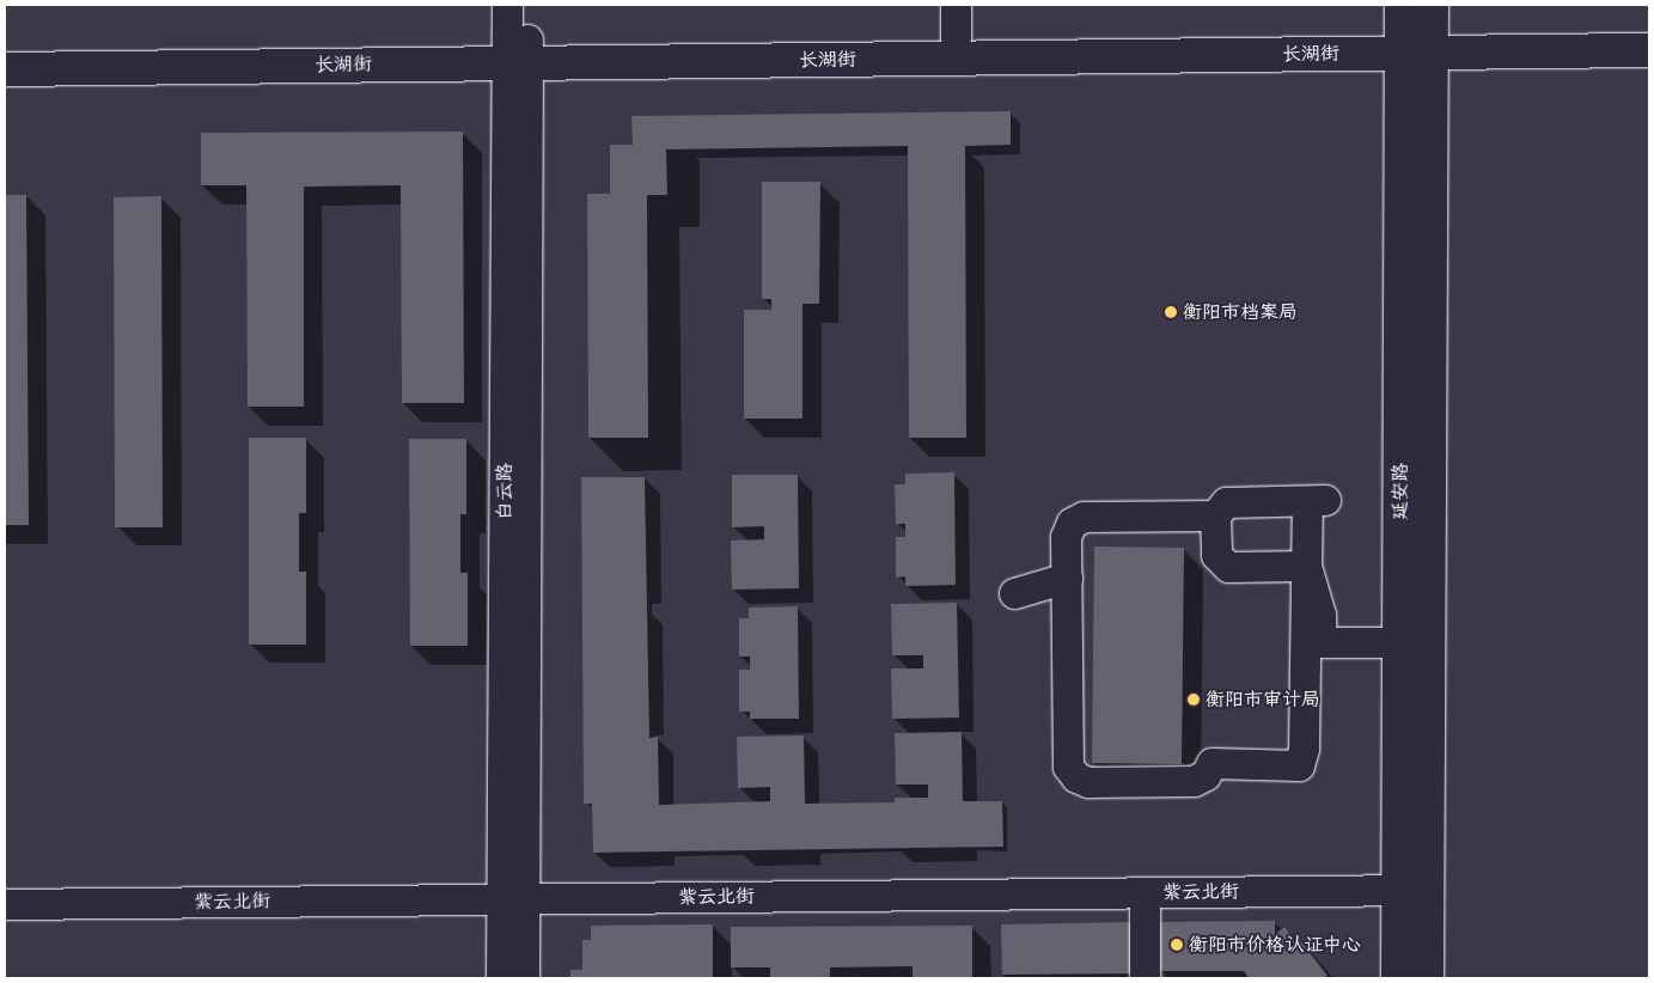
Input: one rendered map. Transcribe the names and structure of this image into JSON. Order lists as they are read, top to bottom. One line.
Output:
{"streets":{"main road":["长湖街","延安路"],"street":["白云路","紫云北街"]},"crossings":[["长湖街","白云路"],["长湖街","延安路"],["白云路","紫云北街"],["延安路","紫云北街"]],"places":["衡阳市档案局","衡阳市审计局","衡阳市价格认证中心"]}
